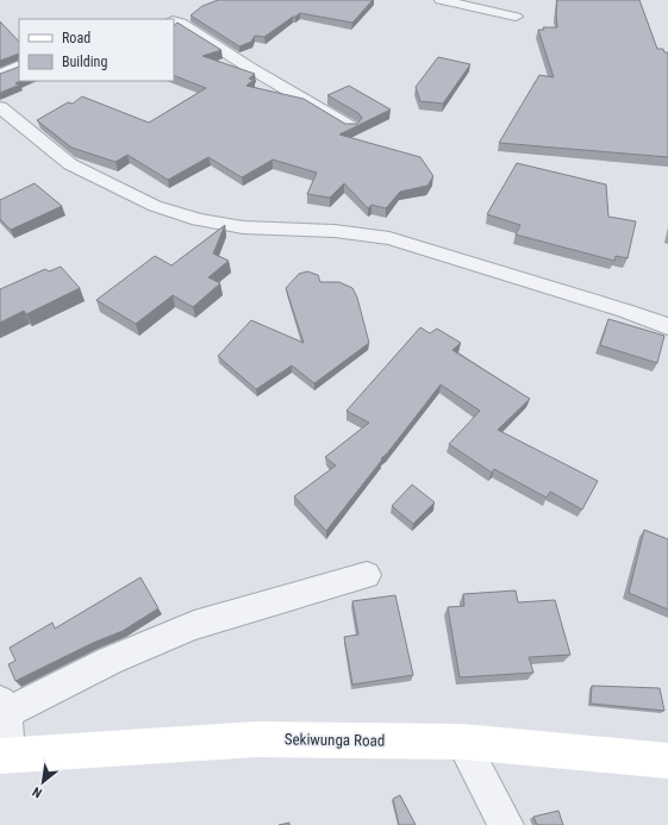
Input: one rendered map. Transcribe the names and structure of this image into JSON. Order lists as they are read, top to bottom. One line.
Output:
{"streets":{"main road":["Sekiwunga Road"]},"legend":["Road","Building"],"north":"bottom left"}
